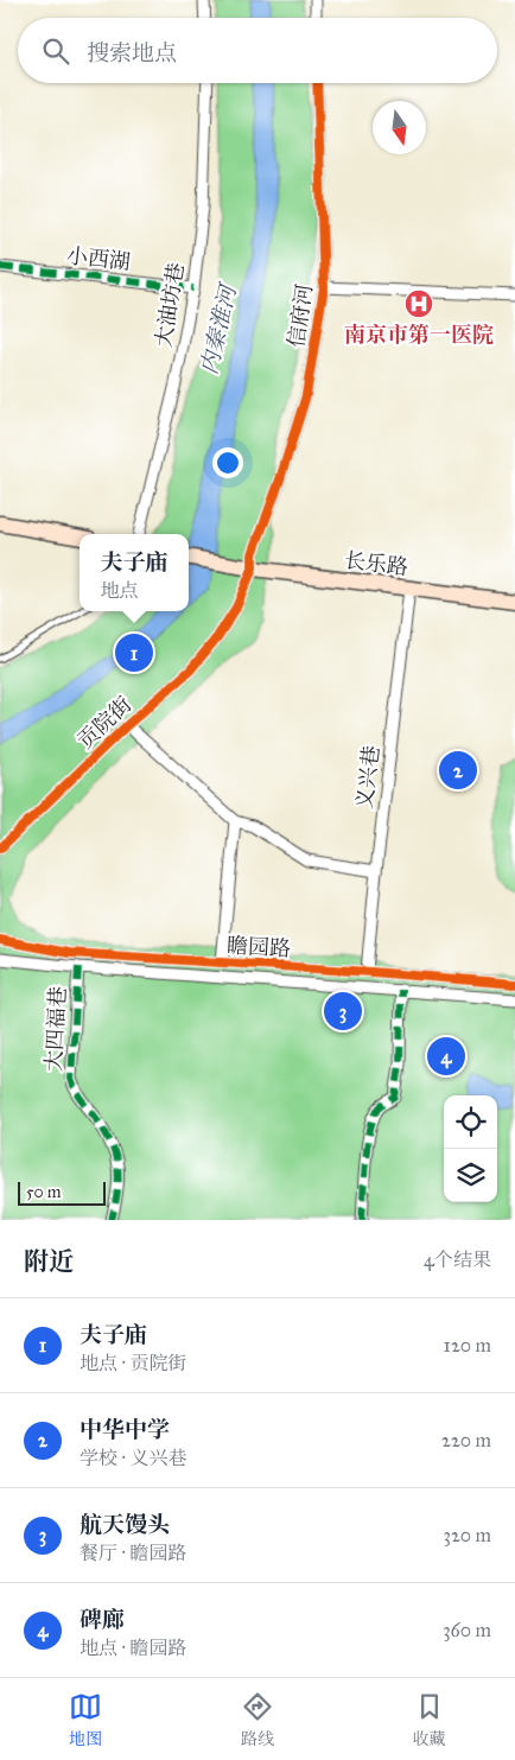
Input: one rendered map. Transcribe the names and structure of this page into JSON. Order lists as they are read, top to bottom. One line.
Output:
{"streets":{"main road":["长乐路"],"street":["小西湖","大油坊巷","信府河","贡院街","义兴巷","瞻园路","大四福巷"]},"crossings":[["小西湖","大油坊巷"],["信府河","长乐路"],["信府河","贡院街"],["长乐路","贡院街"],["长乐路","义兴巷"],["义兴巷","瞻园路"],["瞻园路","大四福巷"]],"water":["内秦淮河"],"places":{"hospital":["南京市第一医院"]},"scale_bar":"50 m","north":"bottom","page":{"search":"搜索地点","popup":["夫子庙","地点"],"pins":["1","2","3","4"],"scale":"50 m","heading":["附近","4个结果"],"list":[{"mark":"1","name":"夫子庙","note":"地点 · 贡院街","value":"120 m"},{"mark":"2","name":"中华中学","note":"学校 · 义兴巷","value":"220 m"},{"mark":"3","name":"航天馒头","note":"餐厅 · 瞻园路","value":"320 m"},{"mark":"4","name":"碑廊","note":"地点 · 瞻园路","value":"360 m"}],"nav":["地图","路线","收藏"]}}
